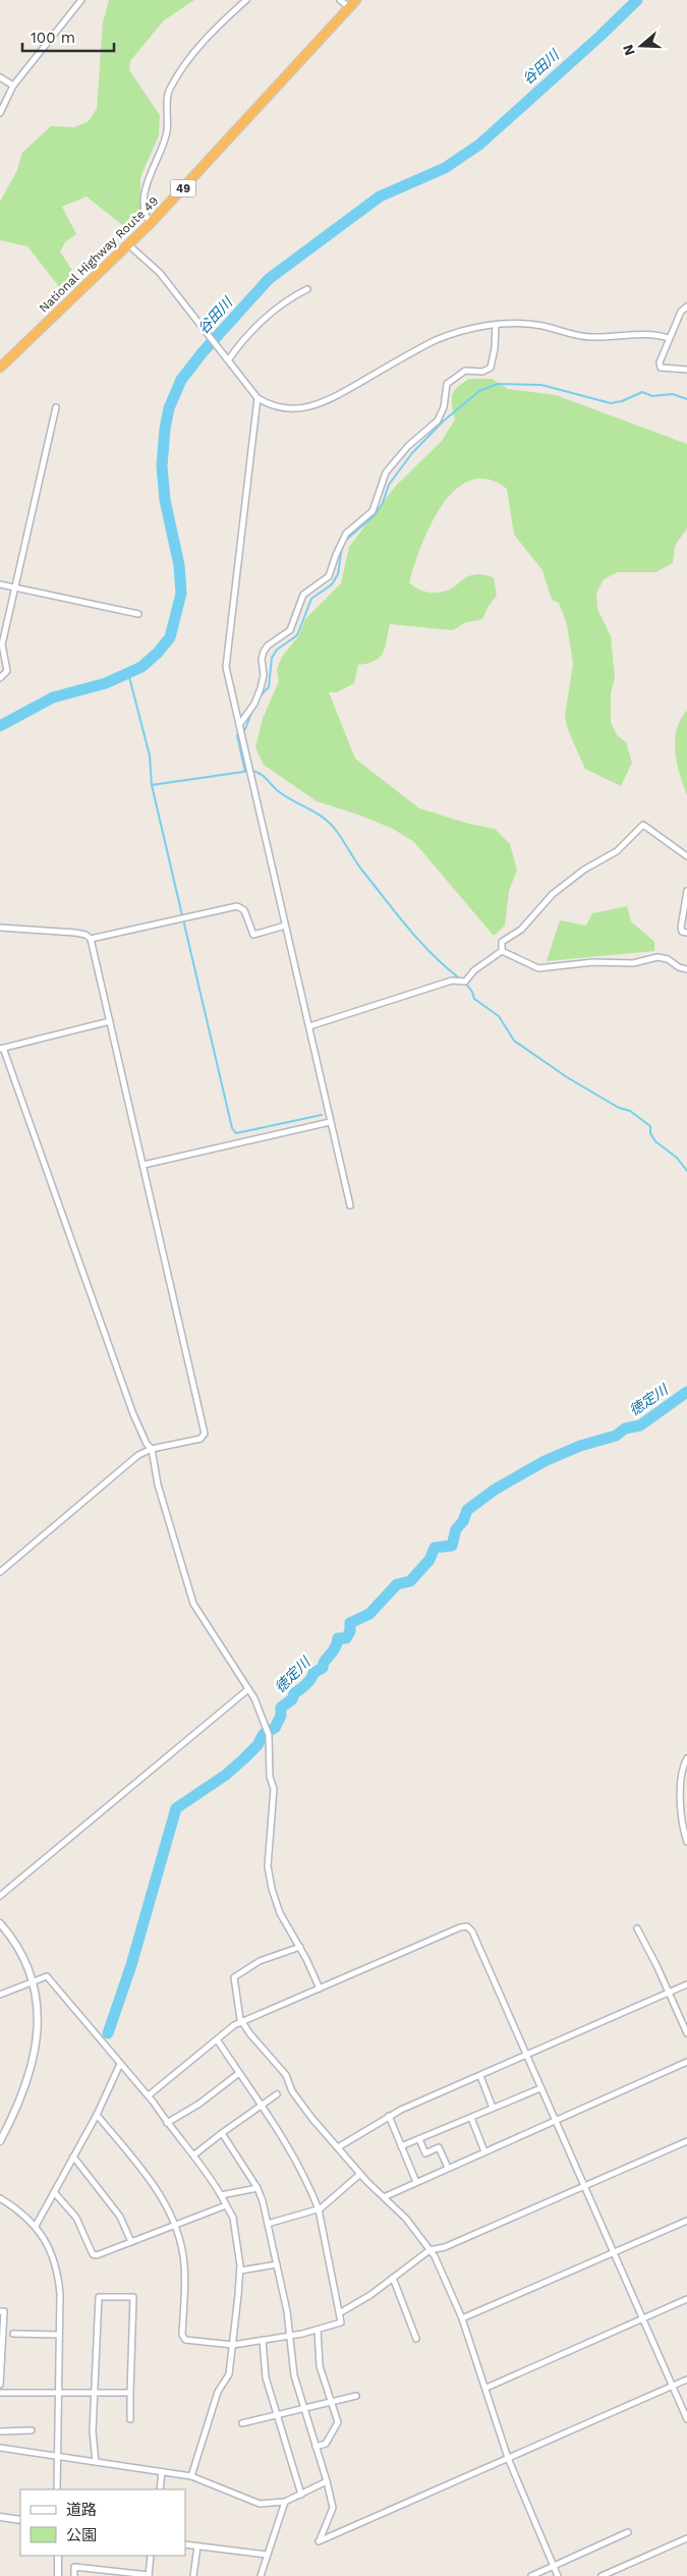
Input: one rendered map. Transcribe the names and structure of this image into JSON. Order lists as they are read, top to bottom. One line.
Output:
{"streets":{"highway":["49","National Highway Route 49"]},"water":["谷田川","徳定川"],"legend":["道路","公園"],"scale_bar":"100 m","north":"left"}
